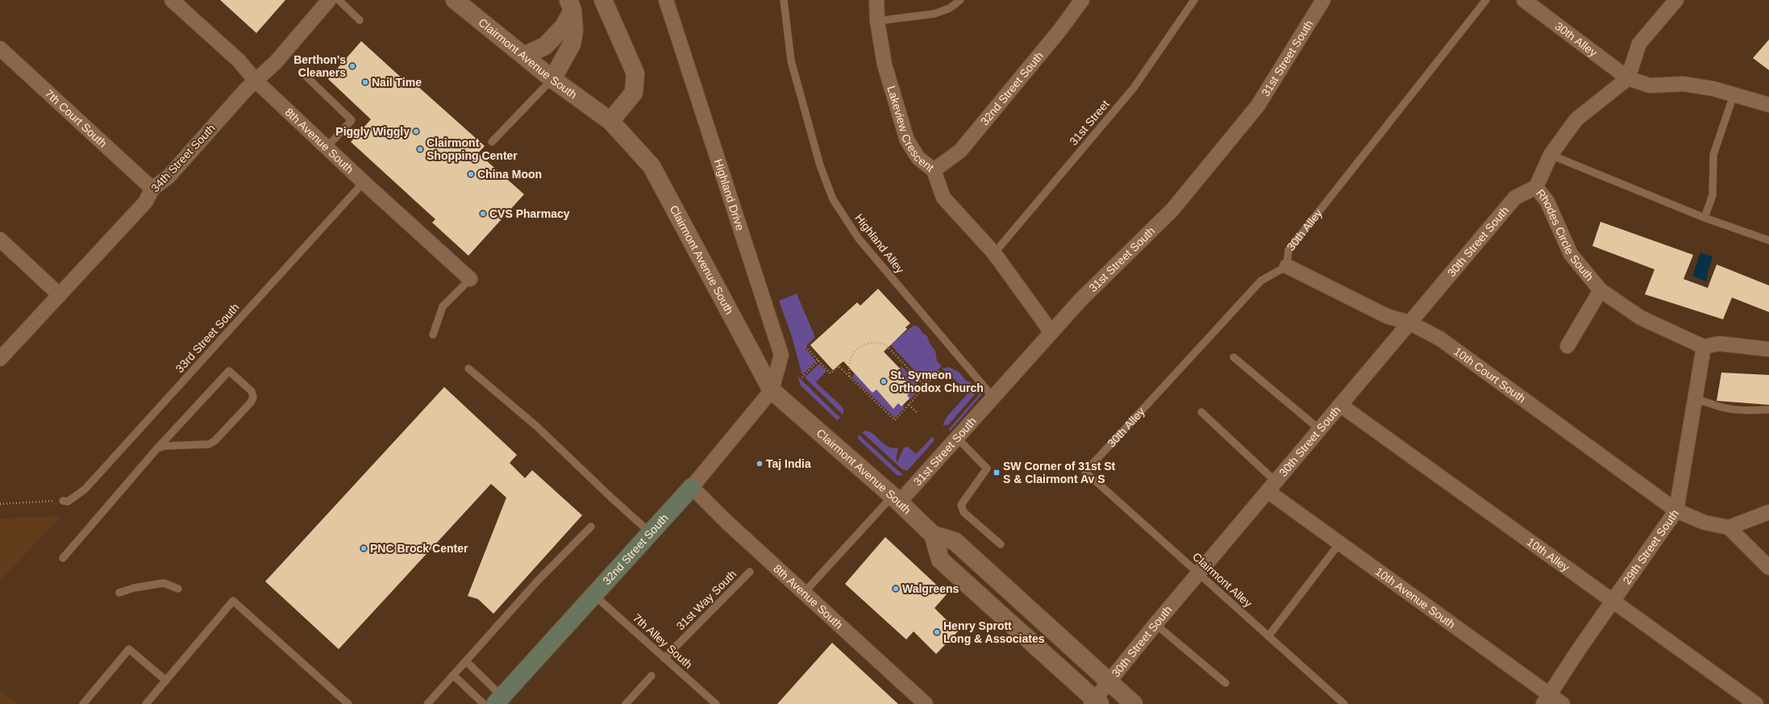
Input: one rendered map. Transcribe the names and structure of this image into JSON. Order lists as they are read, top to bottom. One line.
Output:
{"streets":{"main road":["32nd Street South"],"street":["30th Alley","Clairmont Avenue South","31st Street South","7th Court South","Lakeview Crescent","8th Avenue South","34th Street South","Highland Drive","Rhodes Circle South","30th Street South","10th Court South","29th Street South","10th Alley","10th Avenue South"],"lane":["31st Street","Highland Alley","33rd Street South","Clairmont Alley","31st Way South","7th Alley South"]},"crossings":[["30th Alley","Rhodes Circle South"],["30th Alley","10th Court South"],["30th Alley","Clairmont Alley"],["Clairmont Avenue South","31st Street South"],["Clairmont Avenue South","32nd Street South"],["Clairmont Avenue South","Highland Drive"],["Clairmont Avenue South","30th Street South"],["31st Street South","Lakeview Crescent"],["31st Street South","Highland Alley"],["32nd Street South","Lakeview Crescent"],["32nd Street South","8th Avenue South"],["32nd Street South","Highland Drive"],["32nd Street South","7th Alley South"],["7th Court South","34th Street South"],["31st Street","Lakeview Crescent"],["8th Avenue South","34th Street South"],["8th Avenue South","33rd Street South"],["Rhodes Circle South","30th Street South"],["Rhodes Circle South","29th Street South"],["30th Street South","10th Court South"],["30th Street South","10th Alley"],["30th Street South","Clairmont Alley"],["30th Street South","10th Avenue South"],["10th Court South","29th Street South"],["29th Street South","10th Alley"],["29th Street South","10th Avenue South"],["31st Way South","7th Alley South"]],"places":{"other":["Berthon's Cleaners","Nail Time","Piggly Wiggly","Clairmont Shopping Center","China Moon","CVS Pharmacy","St. Symeon Orthodox Church","Taj India","PNC Brock Center","Walgreens","Henry Sprott Long & Associates"],"transit":["SW Corner of 31st St S & Clairmont Av S"]}}
